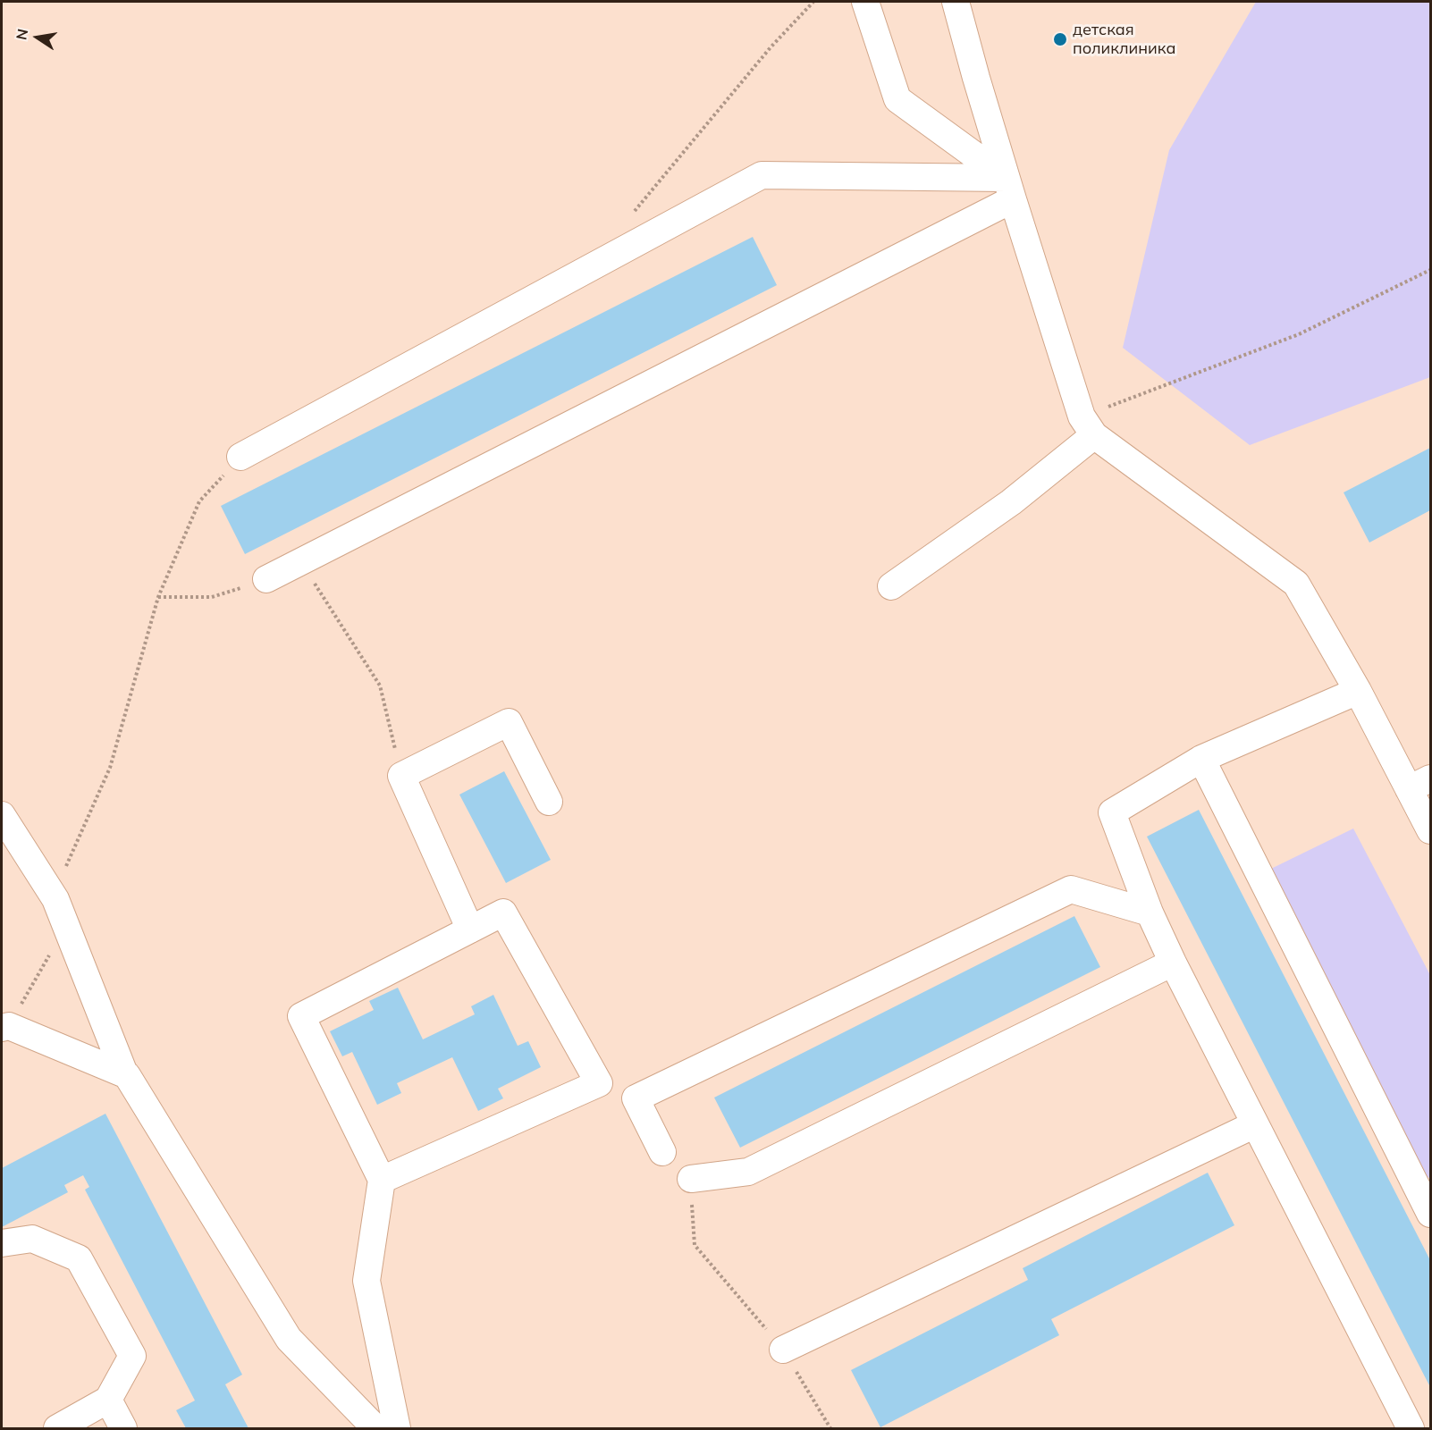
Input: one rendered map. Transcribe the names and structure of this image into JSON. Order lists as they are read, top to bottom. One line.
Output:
{"places":["детская поликлиника"],"north":"left"}
